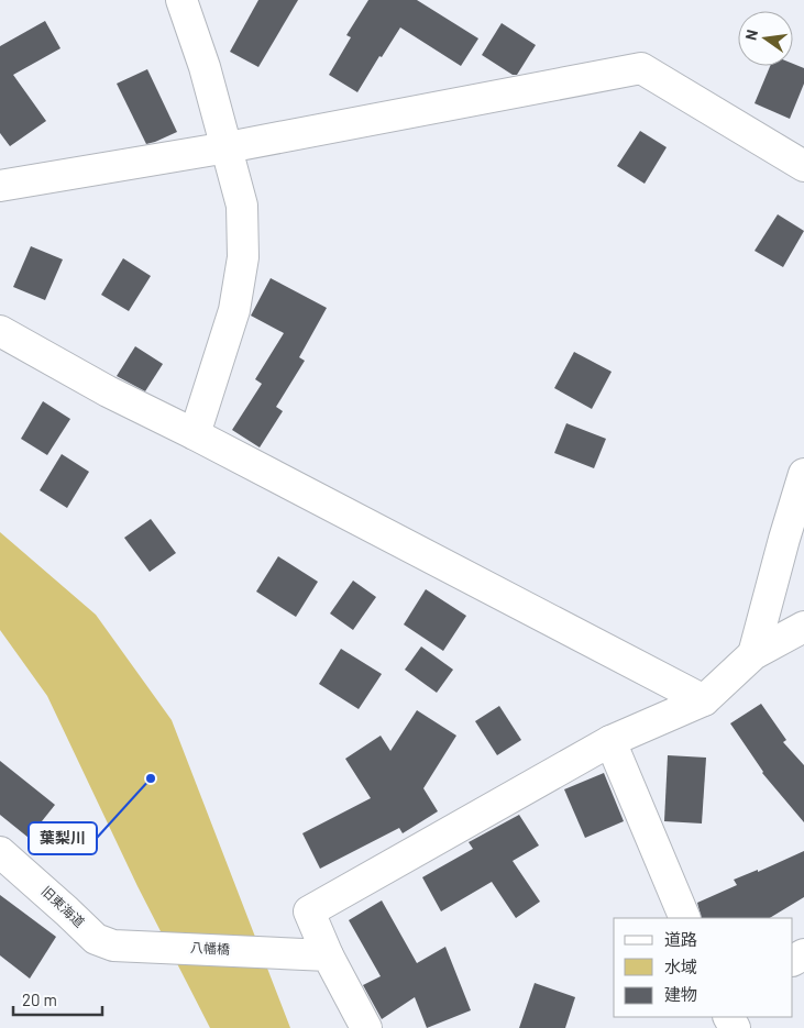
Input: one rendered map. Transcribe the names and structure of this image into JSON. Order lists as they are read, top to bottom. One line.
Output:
{"streets":{"street":["旧東海道","八幡橋"]},"crossings":[["旧東海道","八幡橋"]],"places":["葉梨川"],"legend":["道路","水域","建物"],"scale_bar":"20 m","north":"left"}
